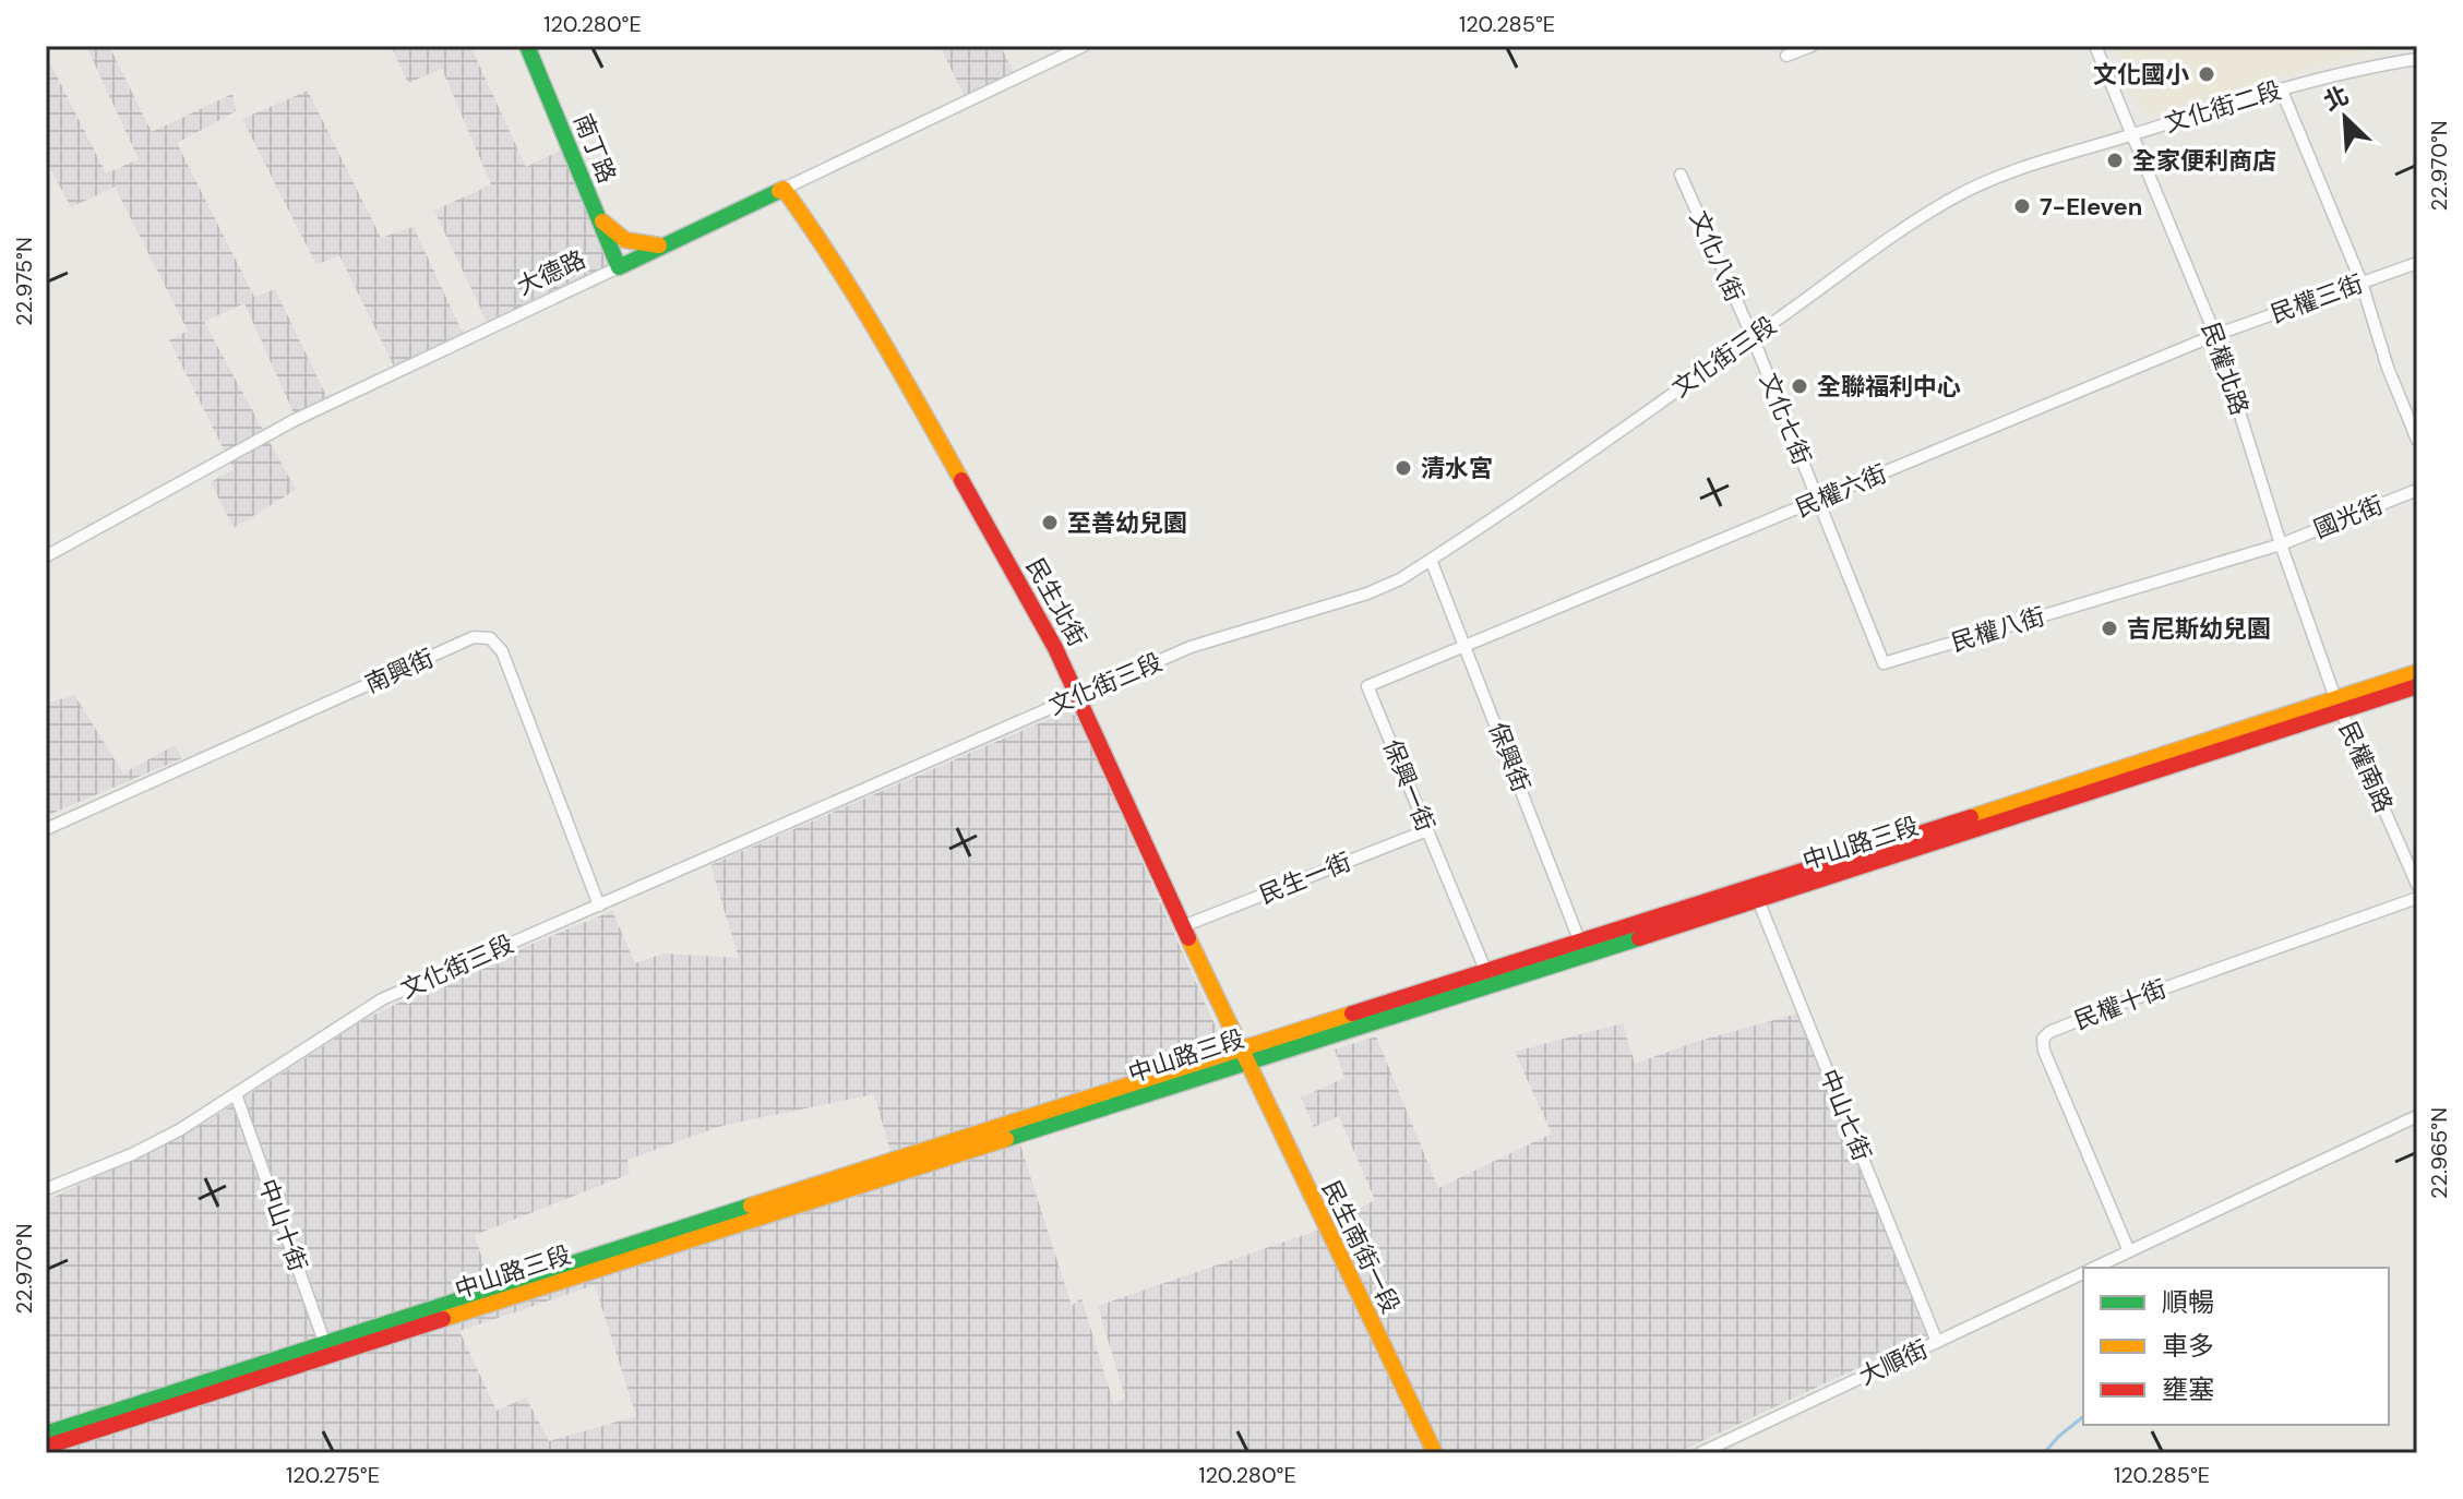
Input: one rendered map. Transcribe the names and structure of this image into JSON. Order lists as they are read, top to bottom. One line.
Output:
{"streets":{"main road":["南丁路","大德路","民生北街","中山路三段","民生南街一段"],"street":["文化街二段","文化八街","民權三街","文化街三段","民權北路","文化七街","民權六街","國光街","民權八街","南興街","保興街","民權南路","保興一街","民生一街","民權十街","中山七街","中山十街","大順街"]},"crossings":[["文化街二段","文化街三段"],["文化街二段","民權北路"],["南丁路","大德路"],["文化八街","文化街三段"],["文化八街","文化七街"],["大德路","民生北街"],["民權三街","民權北路"],["民權三街","民權六街"],["文化街三段","民權北路"],["文化街三段","文化七街"],["文化街三段","民生北街"],["文化街三段","南興街"],["文化街三段","保興街"],["文化街三段","中山十街"],["民權北路","民權六街"],["民權北路","國光街"],["民權北路","民權八街"],["民權北路","民權南路"],["民權北路","中山路三段"],["文化七街","民權六街"],["文化七街","民權八街"],["民權六街","民權八街"],["民權六街","保興街"],["民權六街","保興一街"],["國光街","民權八街"],["民生北街","中山路三段"],["民生北街","民生一街"],["民生北街","民生南街一段"],["保興街","保興一街"],["保興街","中山路三段"],["民權南路","中山路三段"],["保興一街","中山路三段"],["保興一街","民生一街"],["中山路三段","中山七街"],["中山路三段","中山十街"],["中山路三段","民生南街一段"],["民權十街","大順街"],["中山七街","大順街"]],"places":["文化國小","全家便利商店","7-Eleven","全聯福利中心","清水宮","至善幼兒園","吉尼斯幼兒園"],"legend":["順暢","車多","壅塞"],"north":"top left","coordinates":["120.280°E","120.285°E","22.970°N","22.975°N","22.965°N","120.275°E"]}
